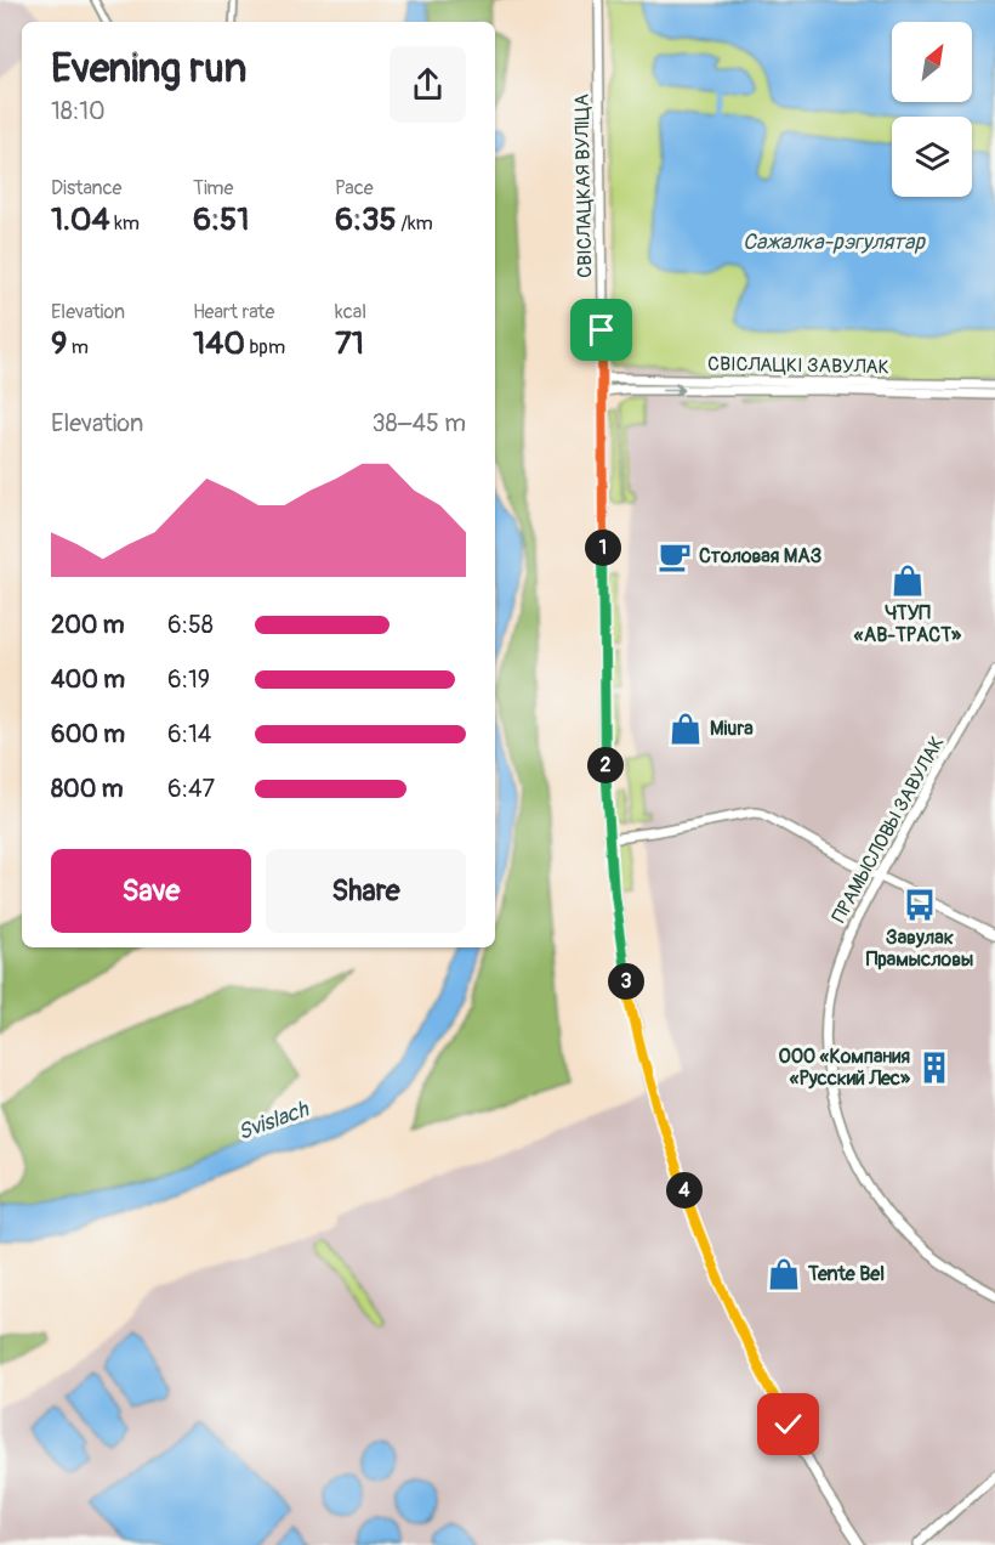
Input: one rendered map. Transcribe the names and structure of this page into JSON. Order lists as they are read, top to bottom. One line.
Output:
{"streets":{"street":["СВІСЛАЦКАЯ ВУЛІЦА","СВІСЛАЦКІ ЗАВУЛАК","ПРАМЫСЛОВЫ ЗАВУЛАК"]},"crossings":[["СВІСЛАЦКАЯ ВУЛІЦА","СВІСЛАЦКІ ЗАВУЛАК"]],"water":["Сажалка-рэгулятар","Svislach"],"places":{"cafe":["Столовая МАЗ"],"shop":["ЧТУП «АВ-ТРАСТ»","Miura","Tente Bel"],"bus stop":["Завулак Прамысловы"],"building":["ООО «Компания «Русский Лес»"]},"north":"top right","page":{"heading":["Evening run","18:10"],"stats":[["Distance","1.04 km"],["Time","6:51"],["Pace","6:35 /km"],["Elevation","9 m"],["Heart rate","140 bpm"],["kcal","71"]],"chart":["Elevation","38–45 m"],"pins":["1","2","3","4"],"list":[{"name":"200 m","note":"6:58"},{"name":"400 m","note":"6:19"},{"name":"600 m","note":"6:14"},{"name":"800 m","note":"6:47"}],"buttons":["Save","Share"]}}
